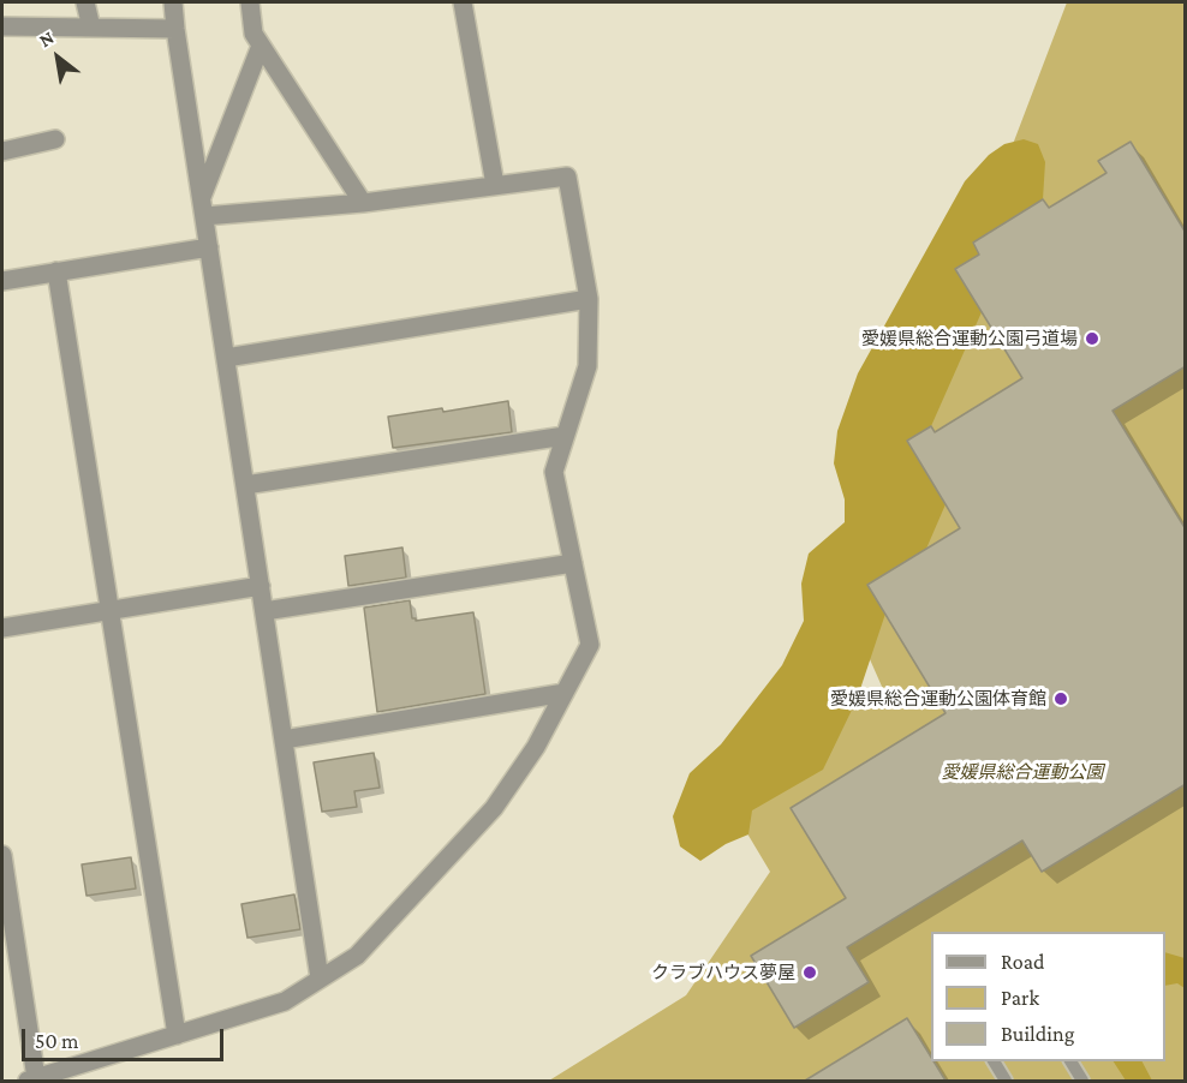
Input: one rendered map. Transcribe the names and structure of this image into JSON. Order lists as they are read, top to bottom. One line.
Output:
{"parks":["愛媛県総合運動公園"],"places":["愛媛県総合運動公園弓道場","愛媛県総合運動公園体育館","クラブハウス夢屋"],"legend":["Road","Park","Building"],"scale_bar":"50 m","north":"top left"}
